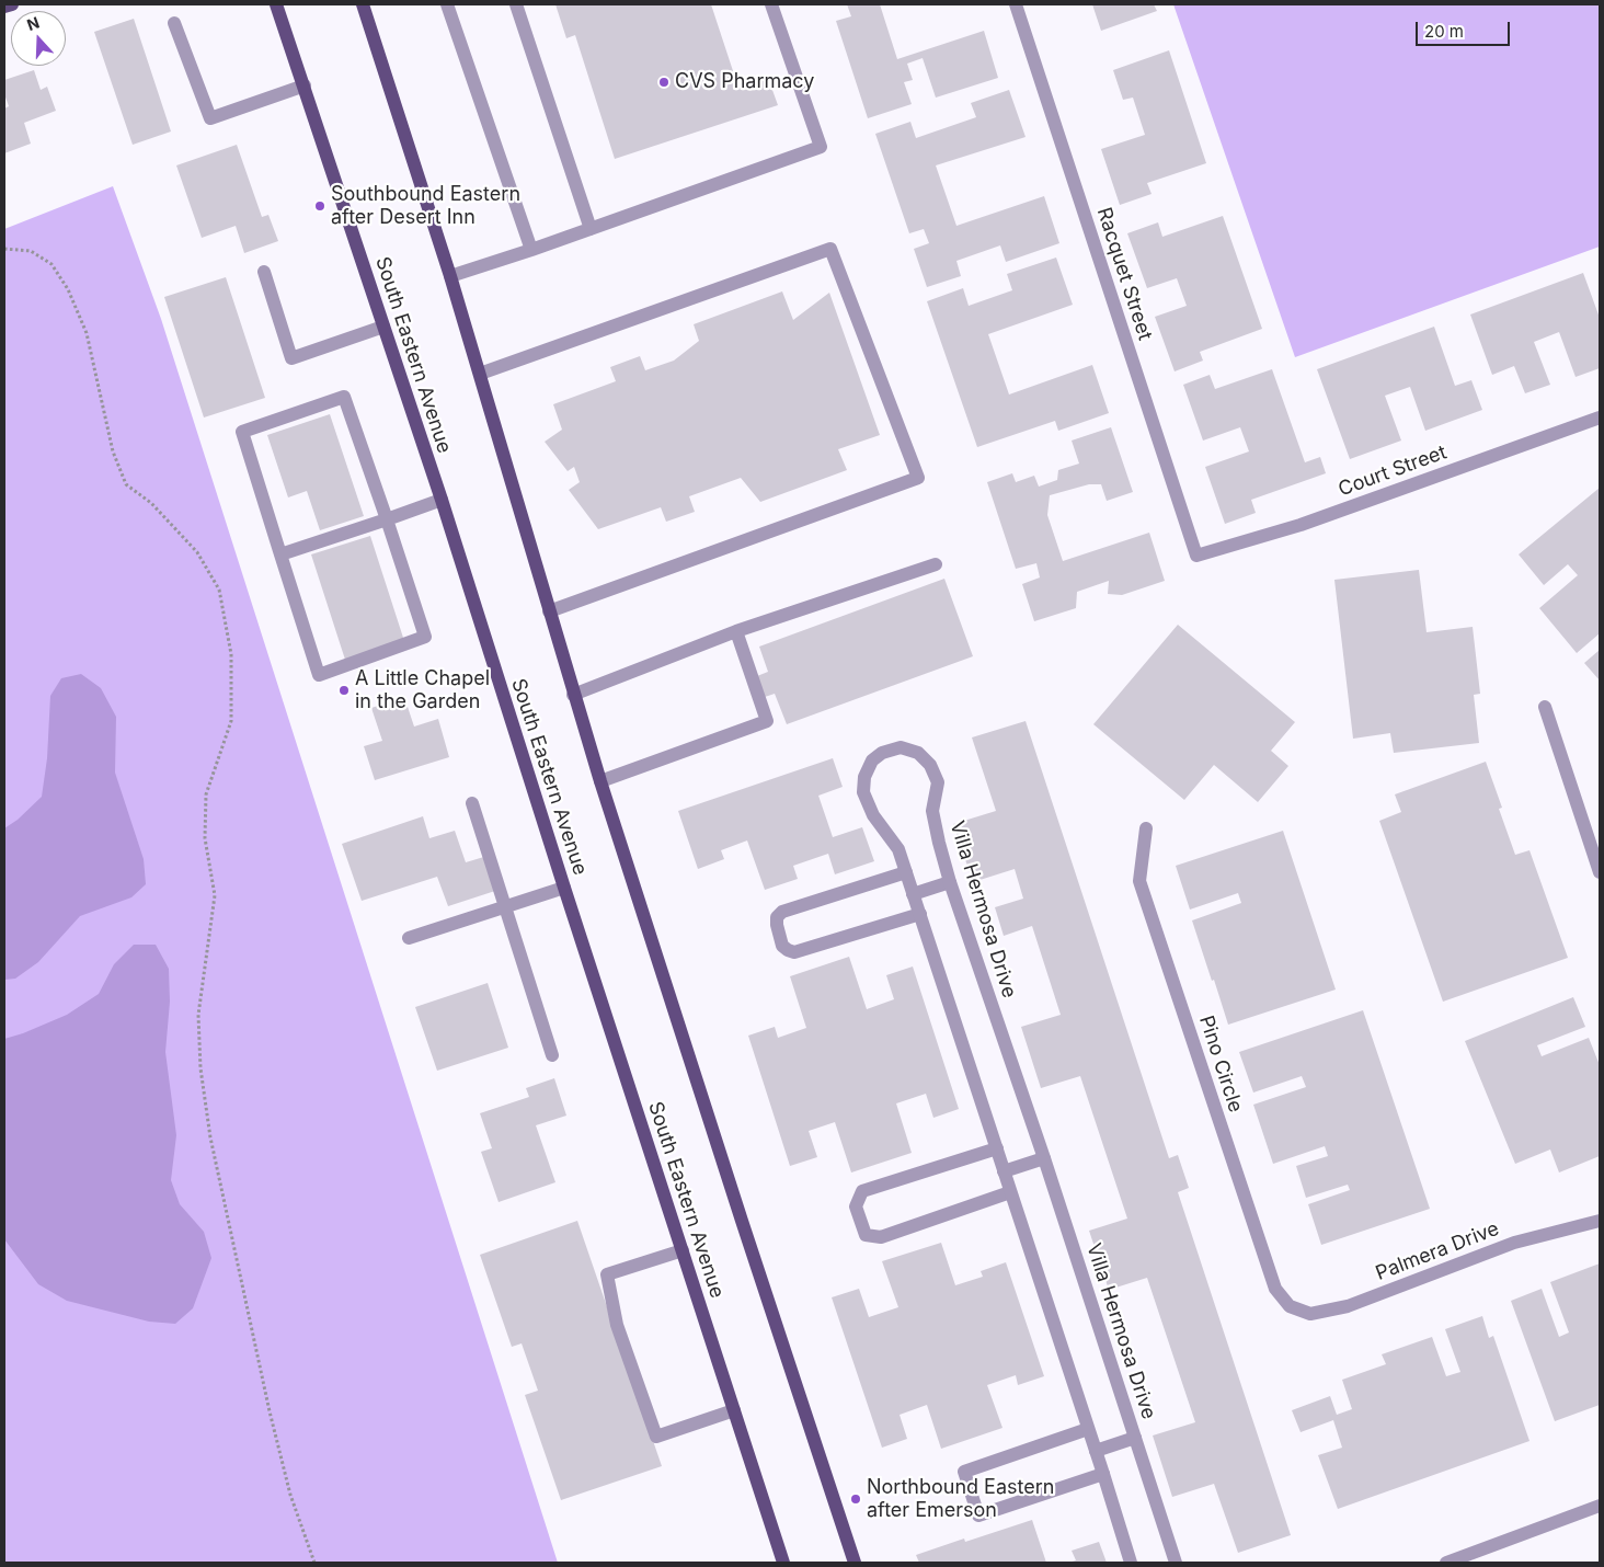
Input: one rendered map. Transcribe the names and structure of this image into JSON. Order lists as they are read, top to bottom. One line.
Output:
{"streets":{"main road":["South Eastern Avenue"],"street":["Racquet Street","Court Street","Villa Hermosa Drive","Pino Circle","Palmera Drive"]},"crossings":[["Racquet Street","Court Street"],["Pino Circle","Palmera Drive"]],"places":["CVS Pharmacy","Southbound Eastern after Desert Inn","A Little Chapel in the Garden","Northbound Eastern after Emerson"],"scale_bar":"20 m","north":"top"}
